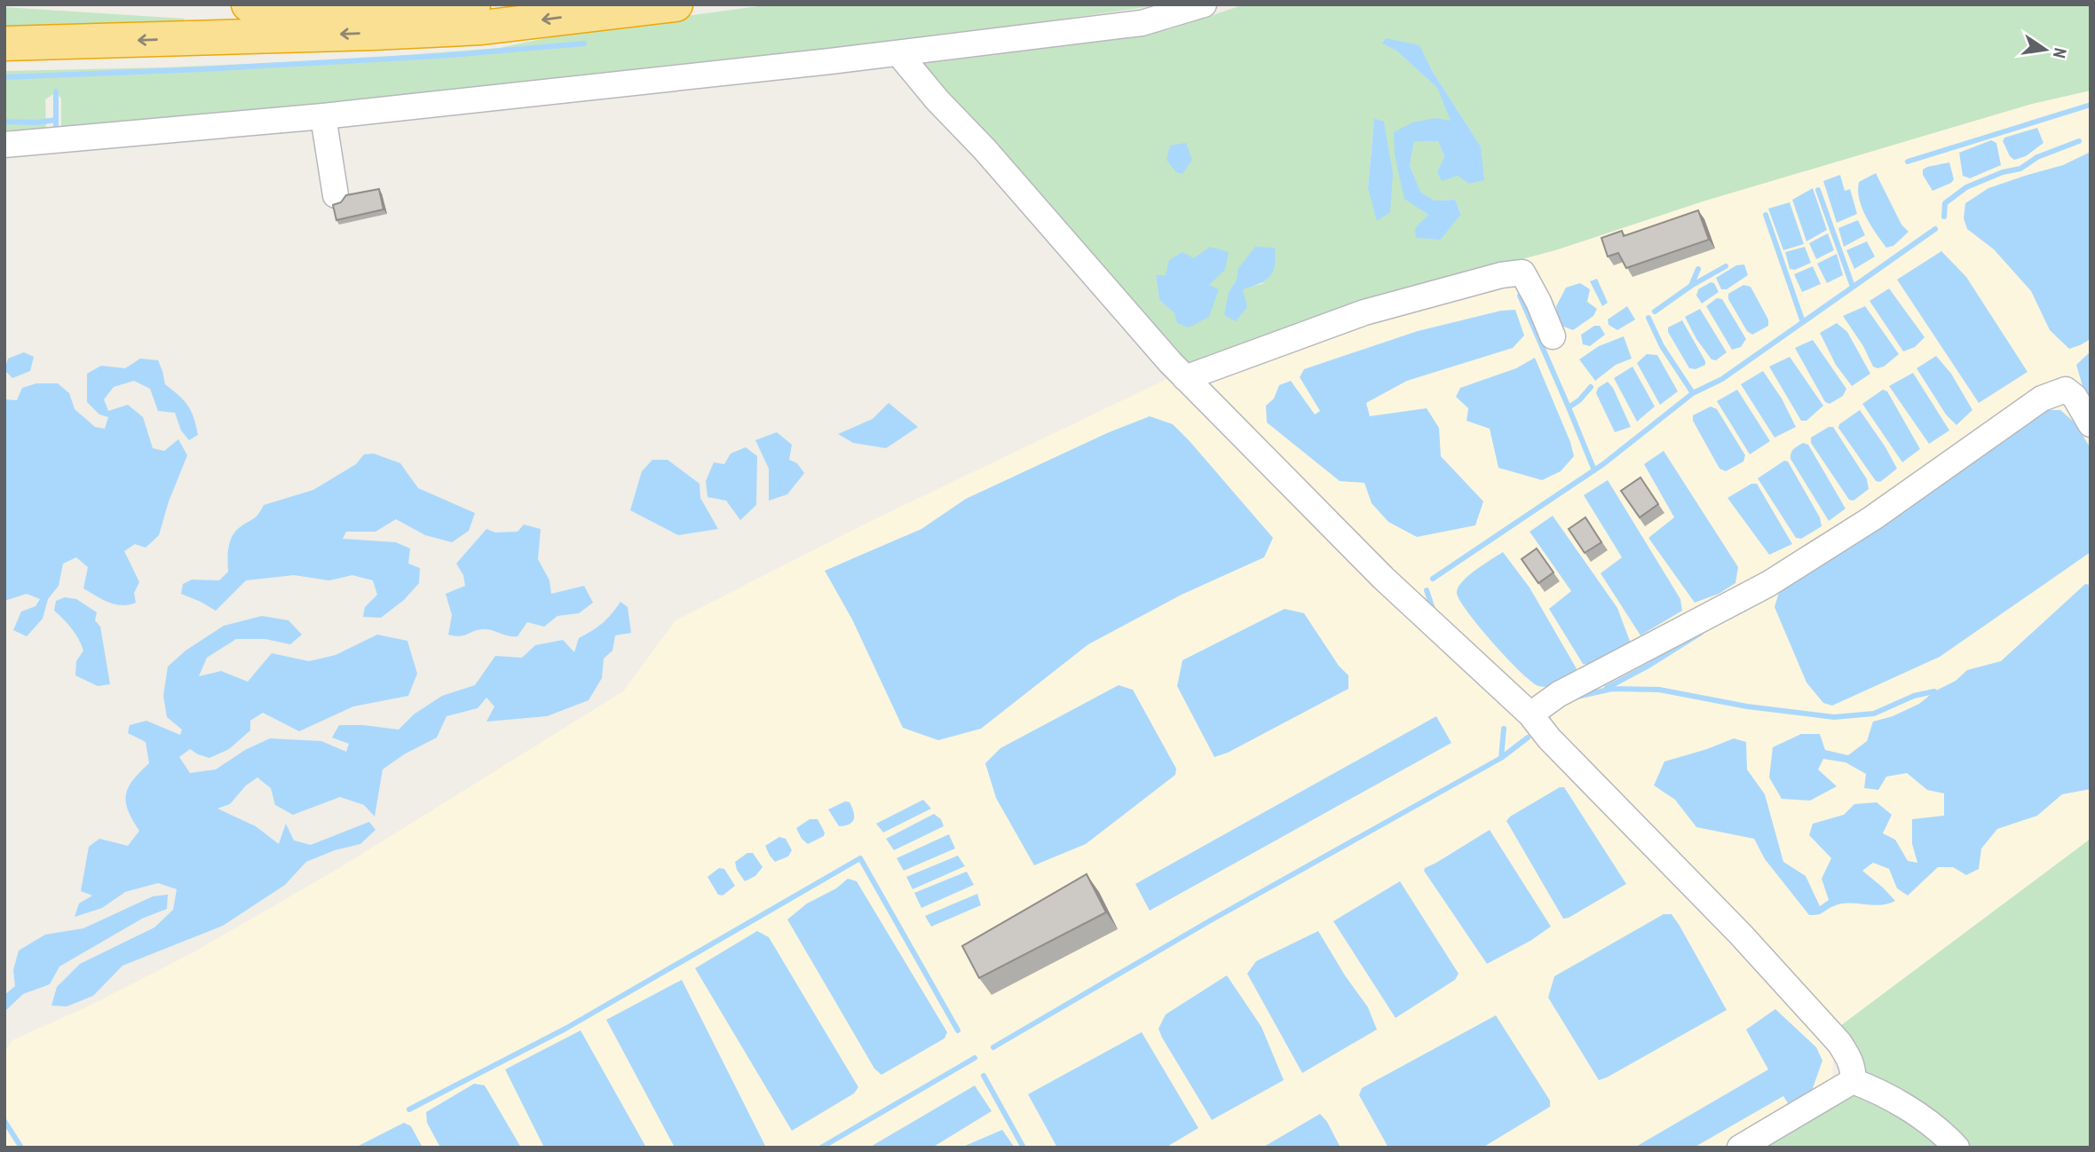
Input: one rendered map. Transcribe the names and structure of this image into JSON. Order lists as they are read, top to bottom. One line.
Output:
{"north":"right"}
